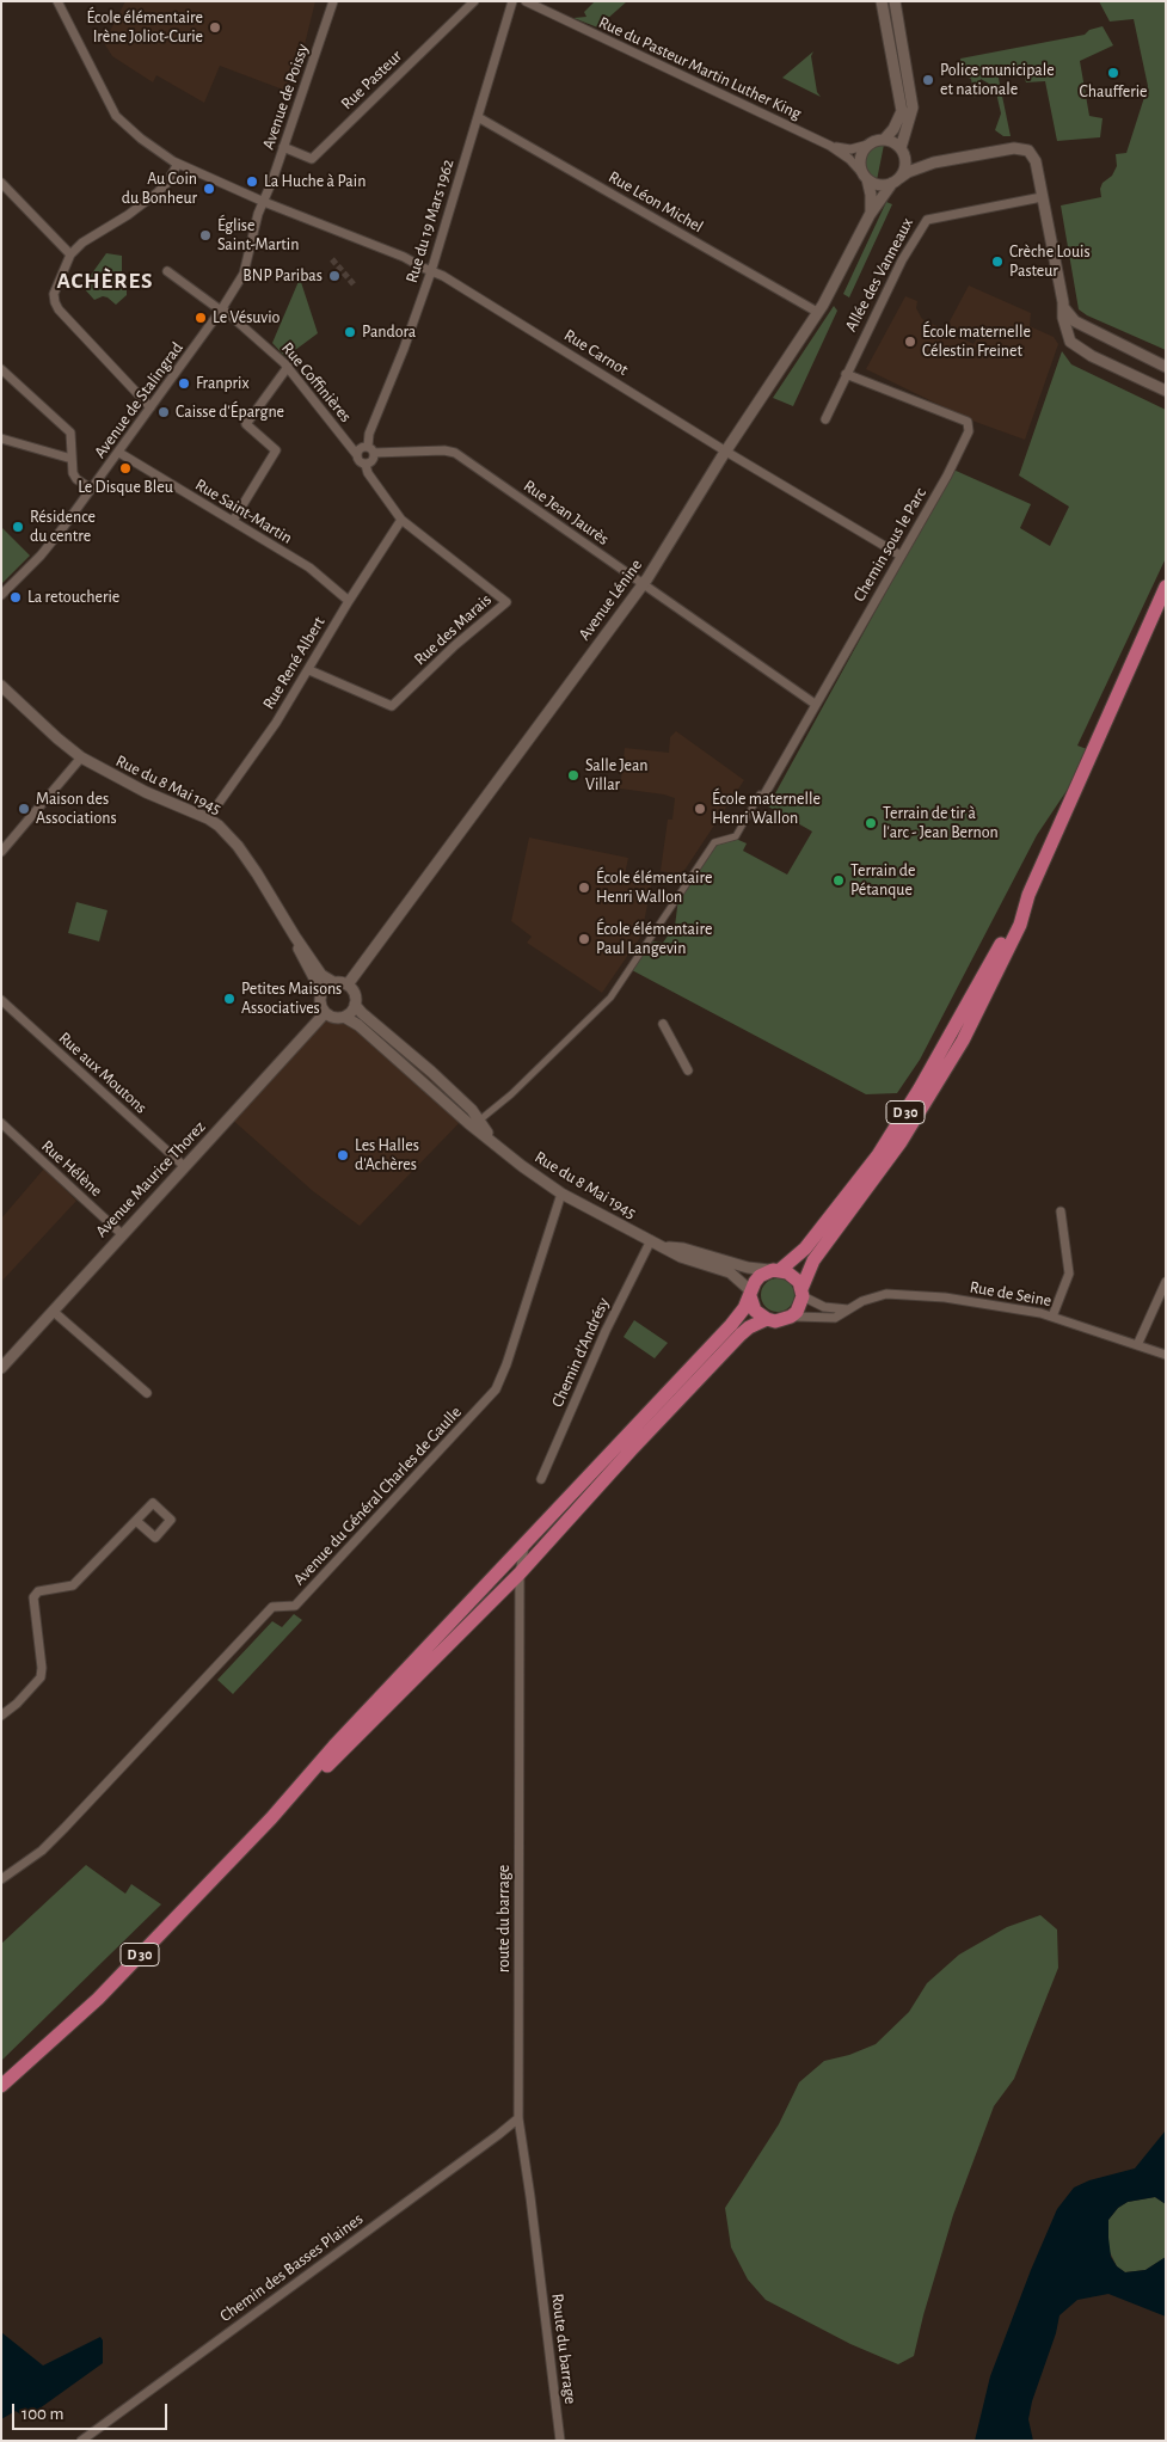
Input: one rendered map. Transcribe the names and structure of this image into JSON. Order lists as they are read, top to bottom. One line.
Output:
{"streets":{"main road":["D 30"],"street":["Rue du Pasteur Martin Luther King","Rue Pasteur","Avenue de Poissy","Rue Léon Michel","Rue du 19 Mars 1962","Allée des Vanneaux","Rue Carnot","Rue Coffinières","Avenue de Stalingrad","Rue Saint-Martin","Rue Jean Jaurès","Chemin sous le Parc","Avenue Lénine","Rue des Marais","Rue René Albert","Rue du 8 Mai 1945","Rue aux Moutons","Rue Hélène","Avenue Maurice Thorez","Rue de Seine","Chemin d'Andrésy","Avenue du Général Charles de Gaulle","route du barrage","Chemin des Basses Plaines","Route du barrage"]},"crossings":[["Rue du Pasteur Martin Luther King","Avenue Lénine"],["Rue Pasteur","Avenue de Poissy"],["Avenue de Poissy","Rue Carnot"],["Avenue de Poissy","Avenue de Stalingrad"],["Rue Léon Michel","Rue du 19 Mars 1962"],["Rue Léon Michel","Avenue Lénine"],["Rue du 19 Mars 1962","Rue Carnot"],["Rue du 19 Mars 1962","Rue Coffinières"],["Rue du 19 Mars 1962","Rue Jean Jaurès"],["Rue du 19 Mars 1962","Rue des Marais"],["Allée des Vanneaux","Chemin sous le Parc"],["Rue Carnot","Avenue de Stalingrad"],["Rue Carnot","Chemin sous le Parc"],["Rue Carnot","Avenue Lénine"],["Rue Coffinières","Avenue de Stalingrad"],["Rue Coffinières","Rue Jean Jaurès"],["Rue Coffinières","Rue des Marais"],["Avenue de Stalingrad","Rue Saint-Martin"],["Rue Saint-Martin","Rue René Albert"],["Rue Jean Jaurès","Chemin sous le Parc"],["Rue Jean Jaurès","Avenue Lénine"],["Rue Jean Jaurès","Rue des Marais"],["Avenue Lénine","Rue du 8 Mai 1945"],["Avenue Lénine","Avenue Maurice Thorez"],["Rue des Marais","Rue René Albert"],["Rue René Albert","Rue du 8 Mai 1945"],["Rue du 8 Mai 1945","D 30"],["Rue du 8 Mai 1945","Avenue Maurice Thorez"],["Rue du 8 Mai 1945","Rue de Seine"],["Rue du 8 Mai 1945","Chemin d'Andrésy"],["Rue du 8 Mai 1945","Avenue du Général Charles de Gaulle"],["Rue aux Moutons","Avenue Maurice Thorez"],["D 30","Rue de Seine"],["D 30","route du barrage"],["Rue Hélène","Avenue Maurice Thorez"],["route du barrage","Chemin des Basses Plaines"],["route du barrage","Route du barrage"]],"districts":["ACHÈRES"],"places":["École élémentaire Irène Joliot-Curie","Chaufferie","Police municipale et nationale","La Huche à Pain","Au Coin du Bonheur","Église Saint-Martin","Crèche Louis Pasteur","BNP Paribas","Le Vésuvio","Pandora","École maternelle Célestin Freinet","Franprix","Caisse d'Épargne","Le Disque Bleu","Résidence du centre","La retoucherie","Salle Jean Villar","Maison des Associations","École maternelle Henri Wallon","Terrain de tir à l'arc - Jean Bernon","Terrain de Pétanque","École élémentaire Henri Wallon","École élémentaire Paul Langevin","Petites Maisons Associatives","Les Halles d'Achères"],"scale_bar":"100 m"}
